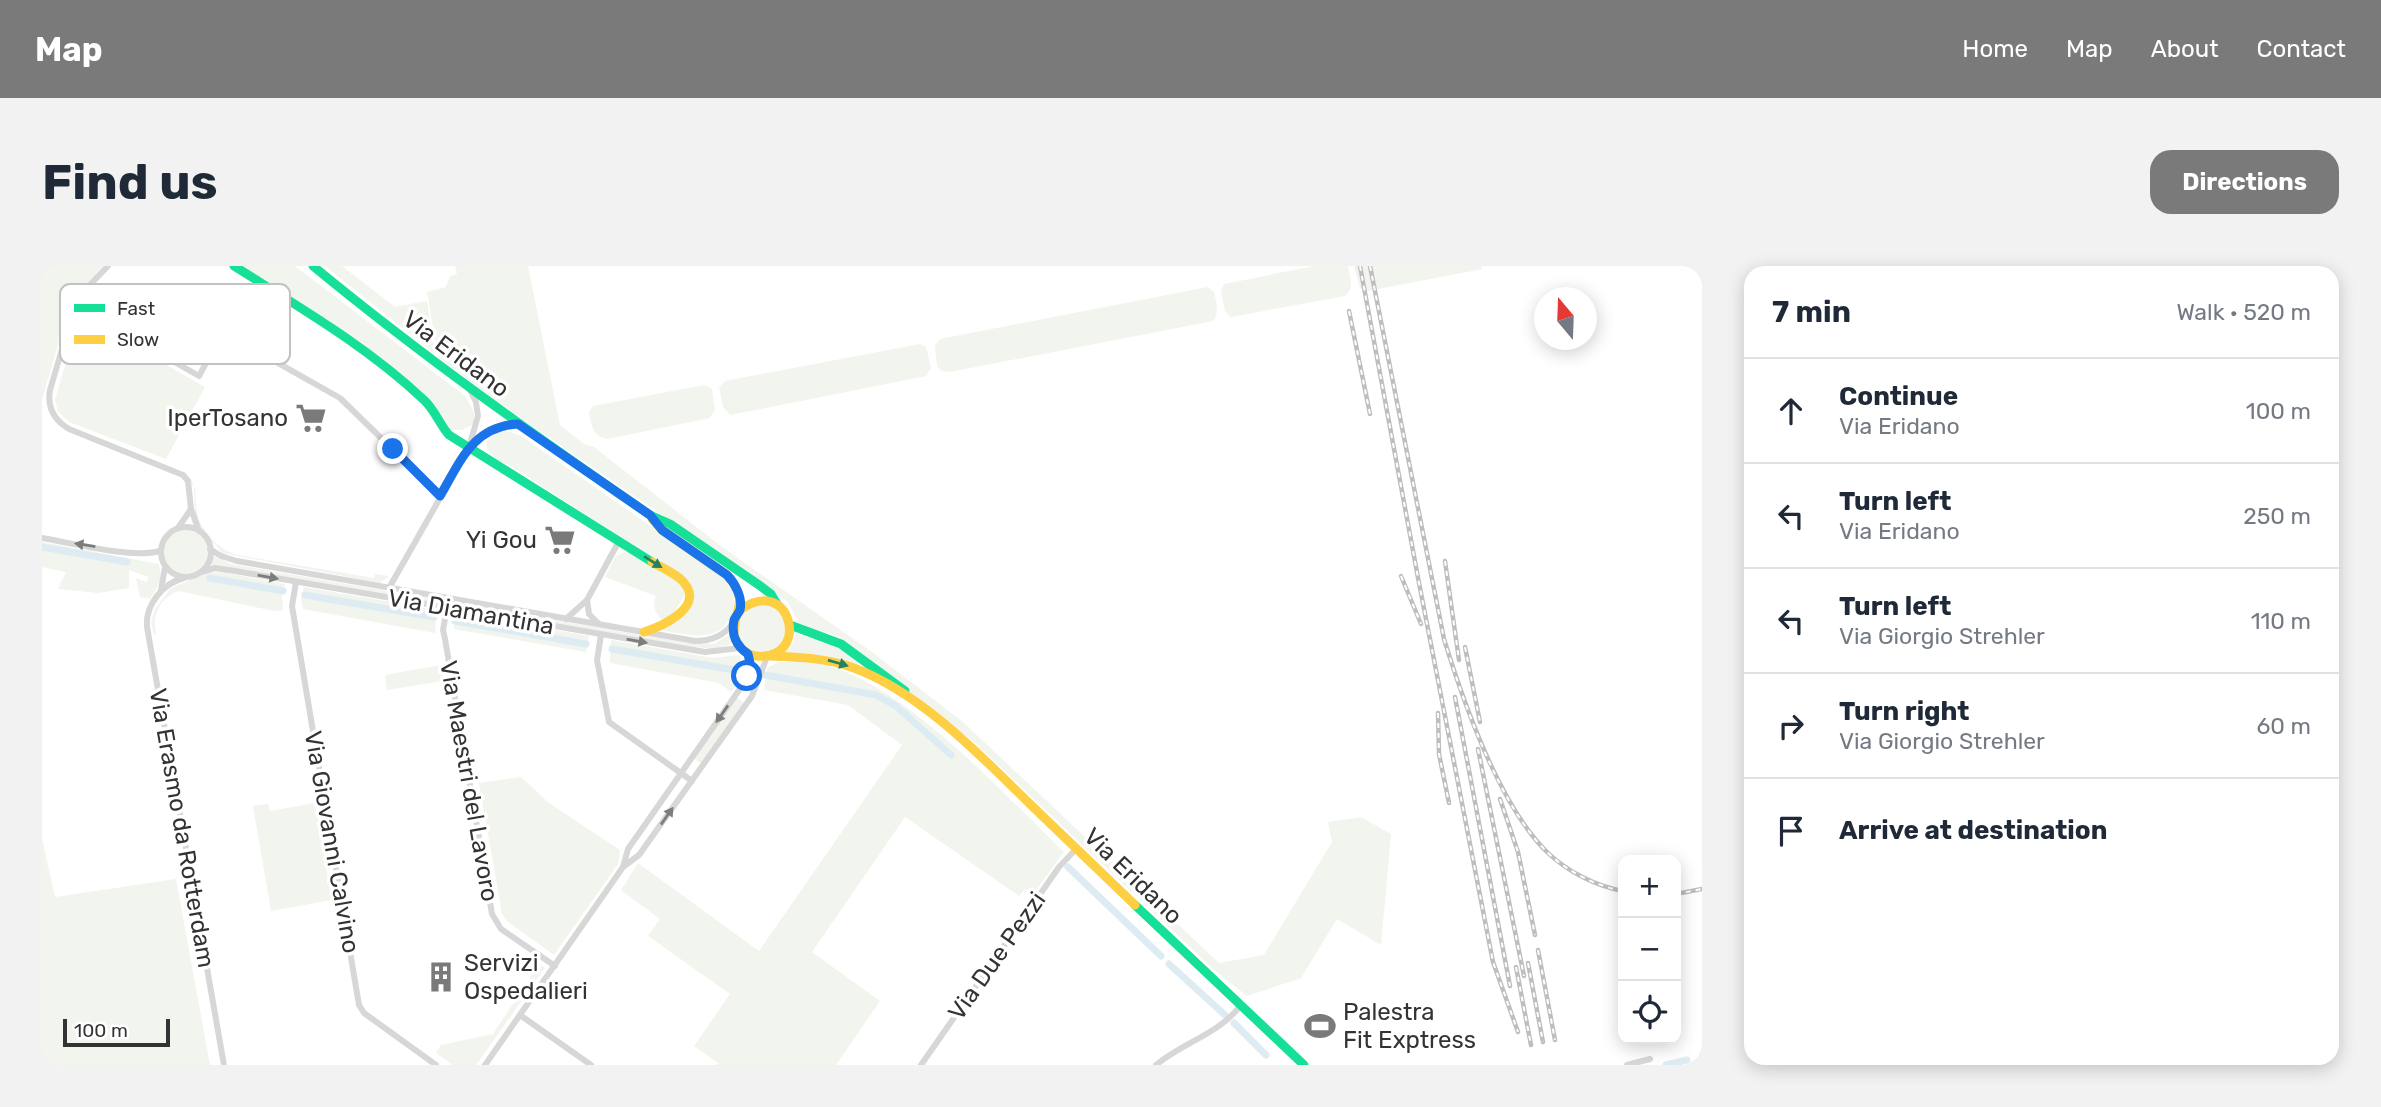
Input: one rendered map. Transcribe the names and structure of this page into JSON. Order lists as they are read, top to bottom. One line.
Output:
{"streets":{"main road":["Via Eridano"],"street":["Via Diamantina","Via Maestri del Lavoro","Via Erasmo da Rotterdam","Via Giovanni Calvino","Via Due Pezzi"]},"crossings":[["Via Eridano","Via Diamantina"],["Via Eridano","Via Due Pezzi"],["Via Diamantina","Via Maestri del Lavoro"],["Via Diamantina","Via Erasmo da Rotterdam"],["Via Diamantina","Via Giovanni Calvino"]],"places":{"supermarket":["IperTosano","Yi Gou"],"building":["Servizi Ospedalieri"],"sports":["Palestra Fit Exptress"]},"legend":["Fast","Slow"],"scale_bar":"100 m","north":"top","page":{"header":"Map","nav":["Home","Map","About","Contact"],"buttons":"Directions","title":"Find us","heading":["7 min","Walk · 520 m"],"list":[["Continue","Via Eridano","100 m"],["Turn left","Via Eridano","250 m"],["Turn left","Via Giorgio Strehler","110 m"],["Turn right","Via Giorgio Strehler","60 m"],"Arrive at destination"],"map_buttons":["+","−"],"scale":"100 m"}}
